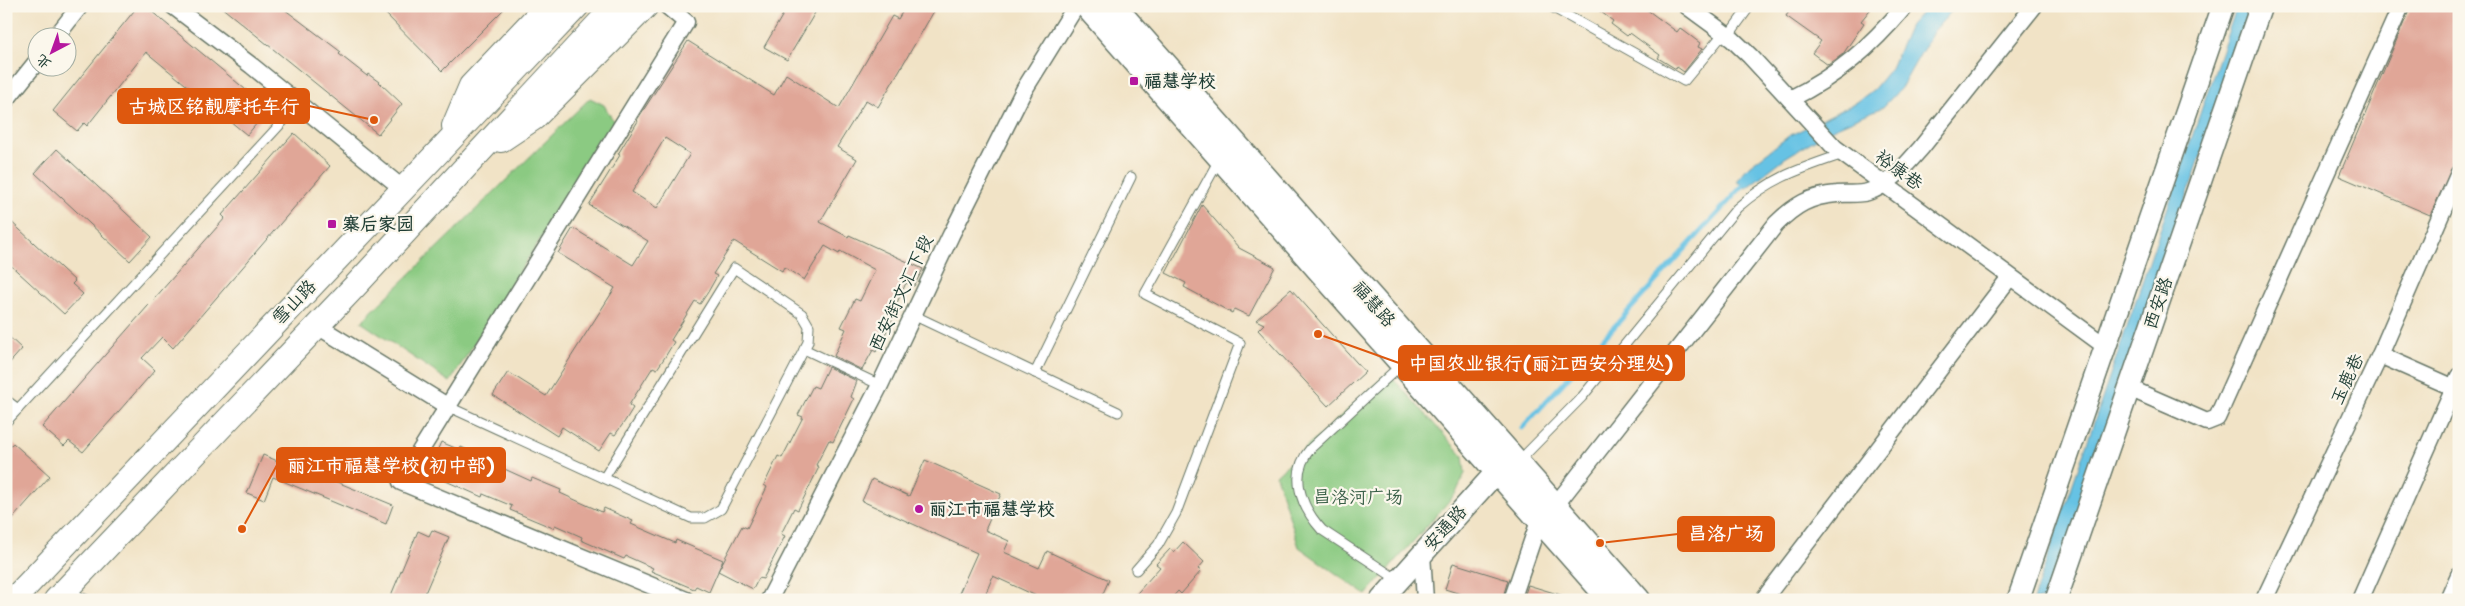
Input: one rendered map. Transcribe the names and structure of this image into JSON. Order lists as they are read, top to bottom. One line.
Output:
{"streets":{"main road":["雪山路","福慧路"],"street":["裕康巷","西安街文汇下段","西安路","玉鹿巷","安通路"]},"crossings":[["裕康巷","西安路"],["福慧路","安通路"]],"parks":["昌洛河广场"],"places":{"transit":["福慧学校","寨后家园"],"other":["古城区铭靓摩托车行","中国农业银行(丽江西安分理处)","丽江市福慧学校","丽江市福慧学校(初中部)","昌洛广场"]},"north":"bottom left"}
